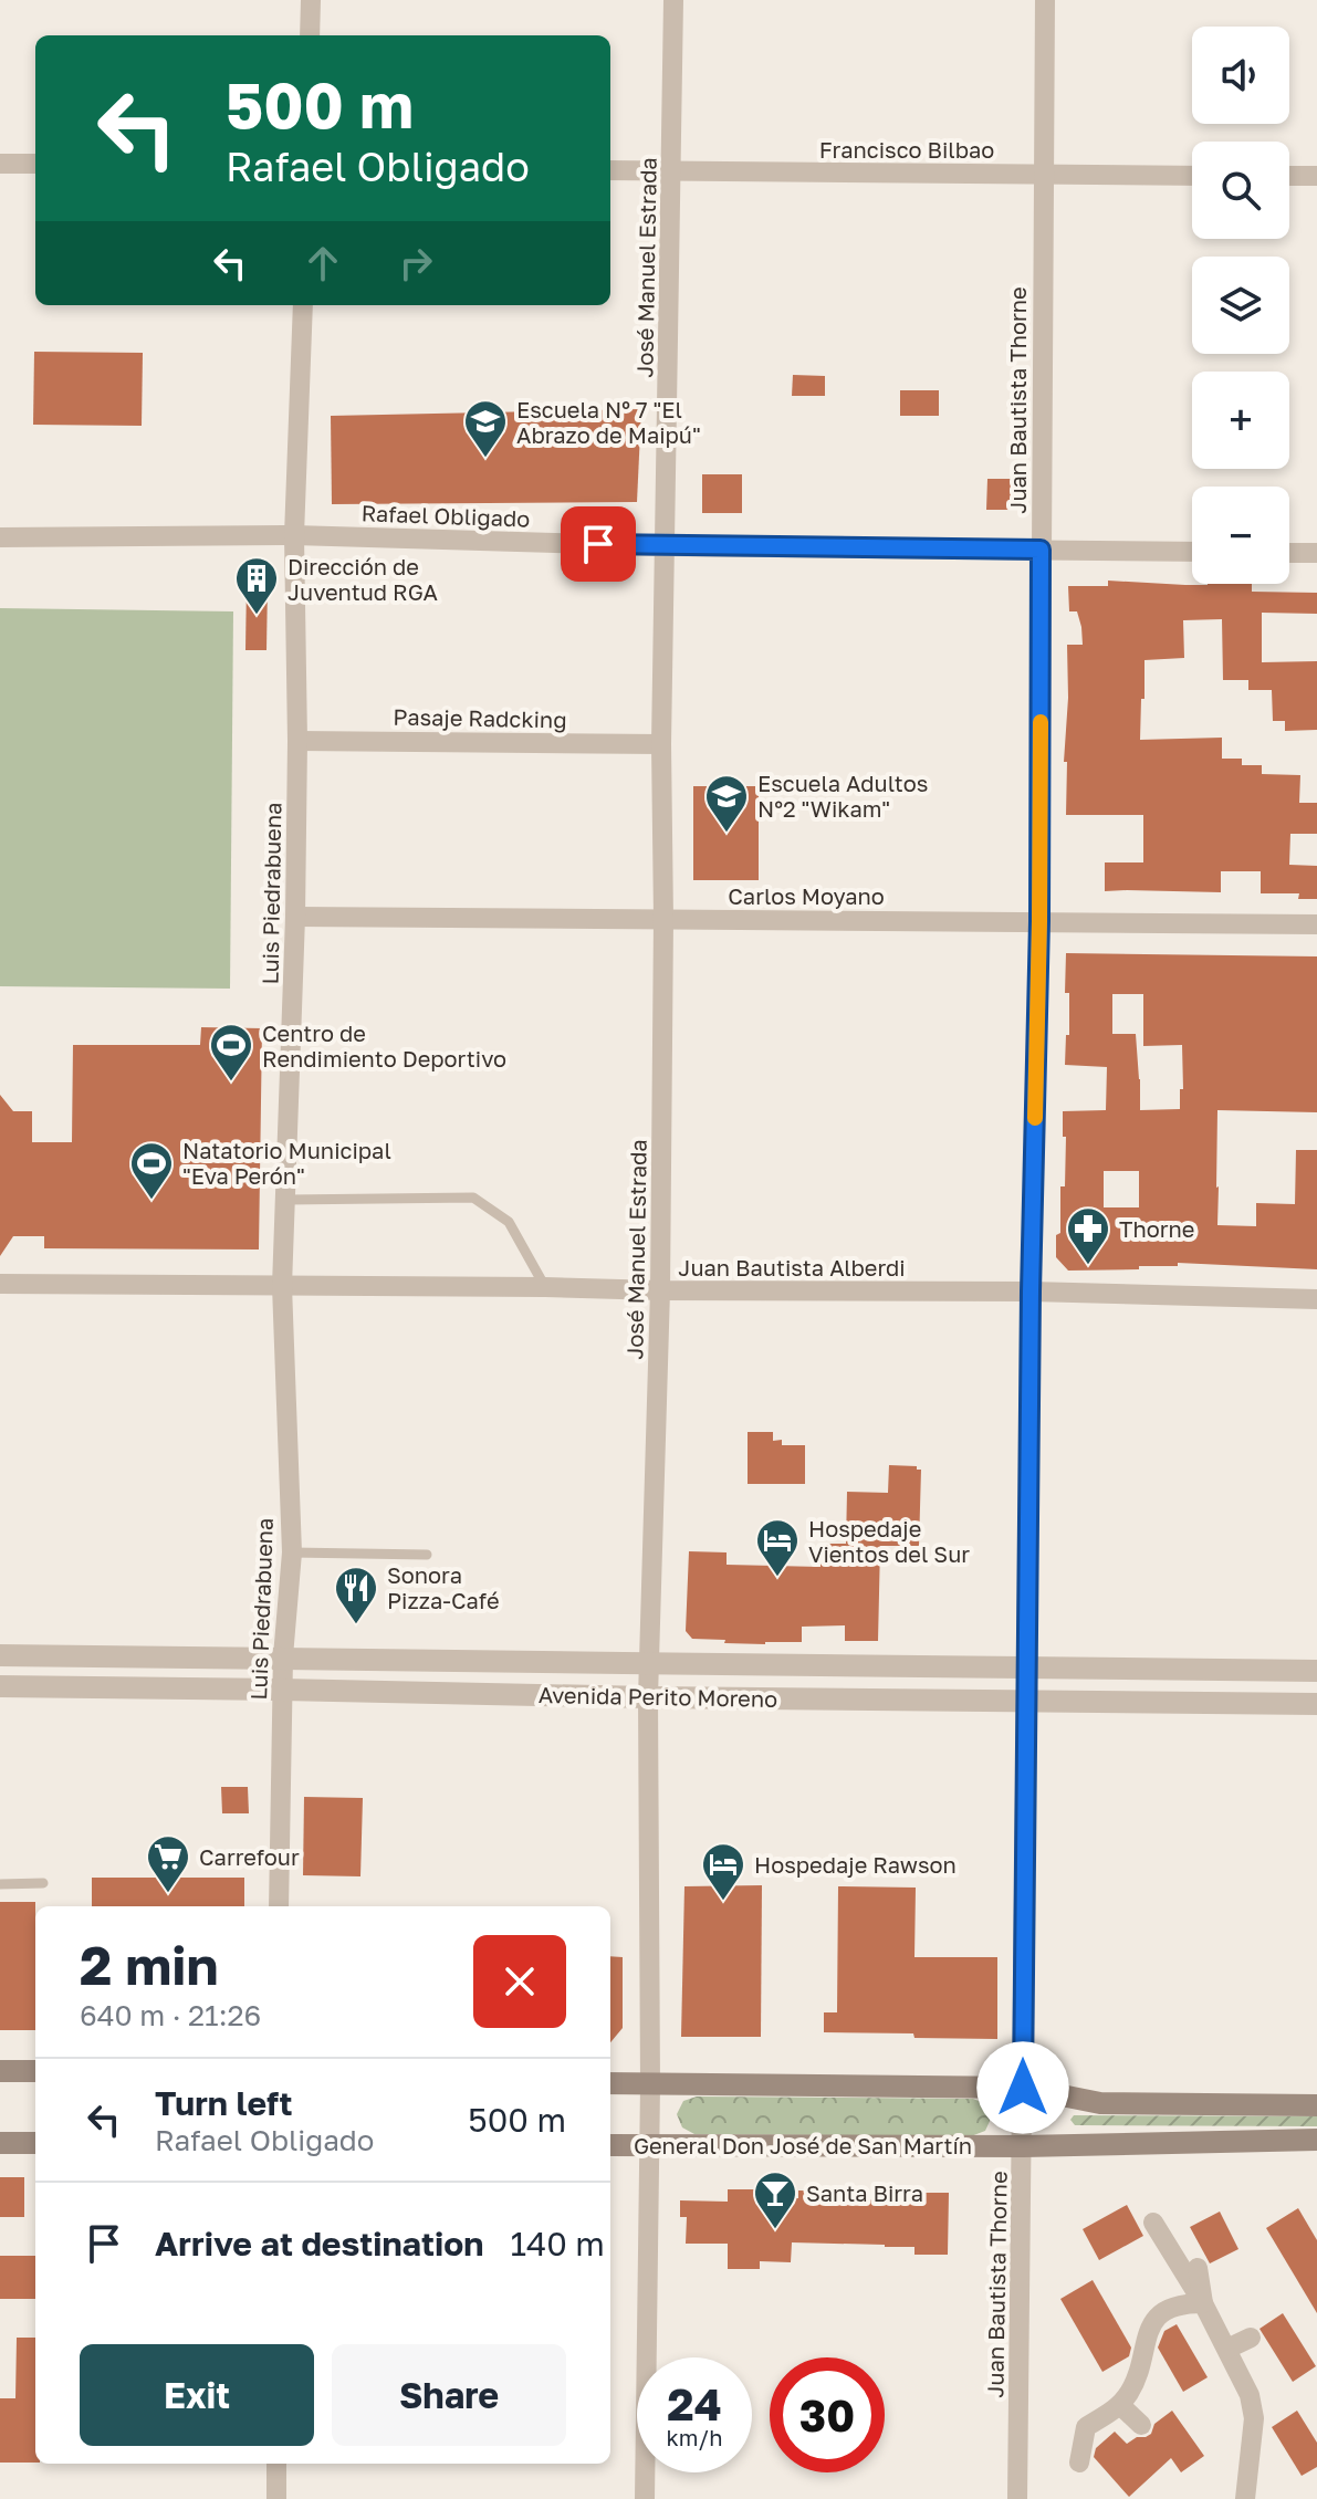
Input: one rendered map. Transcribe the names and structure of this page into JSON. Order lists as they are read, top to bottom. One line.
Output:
{"streets":{"main road":["General Don José de San Martín"],"street":["Francisco Bilbao","José Manuel Estrada","Juan Bautista Thorne","Rafael Obligado","Pasaje Radcking","Luis Piedrabuena","Carlos Moyano","Juan Bautista Alberdi","Avenida Perito Moreno"]},"crossings":[["Francisco Bilbao","José Manuel Estrada"],["Francisco Bilbao","Juan Bautista Thorne"],["José Manuel Estrada","Rafael Obligado"],["José Manuel Estrada","Pasaje Radcking"],["José Manuel Estrada","Carlos Moyano"],["José Manuel Estrada","Juan Bautista Alberdi"],["José Manuel Estrada","Avenida Perito Moreno"],["José Manuel Estrada","General Don José de San Martín"],["Juan Bautista Thorne","Rafael Obligado"],["Juan Bautista Thorne","Carlos Moyano"],["Juan Bautista Thorne","Juan Bautista Alberdi"],["Juan Bautista Thorne","Avenida Perito Moreno"],["Juan Bautista Thorne","General Don José de San Martín"],["Rafael Obligado","Luis Piedrabuena"],["Pasaje Radcking","Luis Piedrabuena"],["Luis Piedrabuena","Carlos Moyano"],["Luis Piedrabuena","Juan Bautista Alberdi"],["Luis Piedrabuena","Avenida Perito Moreno"]],"places":{"school or university":["Escuela Nº 7 \"El Abrazo de Maipú\"","Escuela Adultos N°2 \"Wikam\""],"building":["Dirección de Juventud RGA"],"sports":["Centro de Rendimiento Deportivo","Natatorio Municipal \"Eva Perón\""],"pharmacy":["Thorne"],"hotel":["Hospedaje Vientos del Sur","Hospedaje Rawson"],"restaurant":["Sonora Pizza-Café"],"supermarket":["Carrefour"],"bar":["Santa Birra"]},"page":{"map_buttons":["+","−"],"turn":["500 m","Rafael Obligado"],"heading":["2 min","640 m · 21:26"],"list":[{"name":"Turn left","note":"Rafael Obligado","value":"500 m"},{"name":"Arrive at destination","value":"140 m"}],"buttons":["Exit","Share"],"speed":"24 km/h","limit":"30"}}
